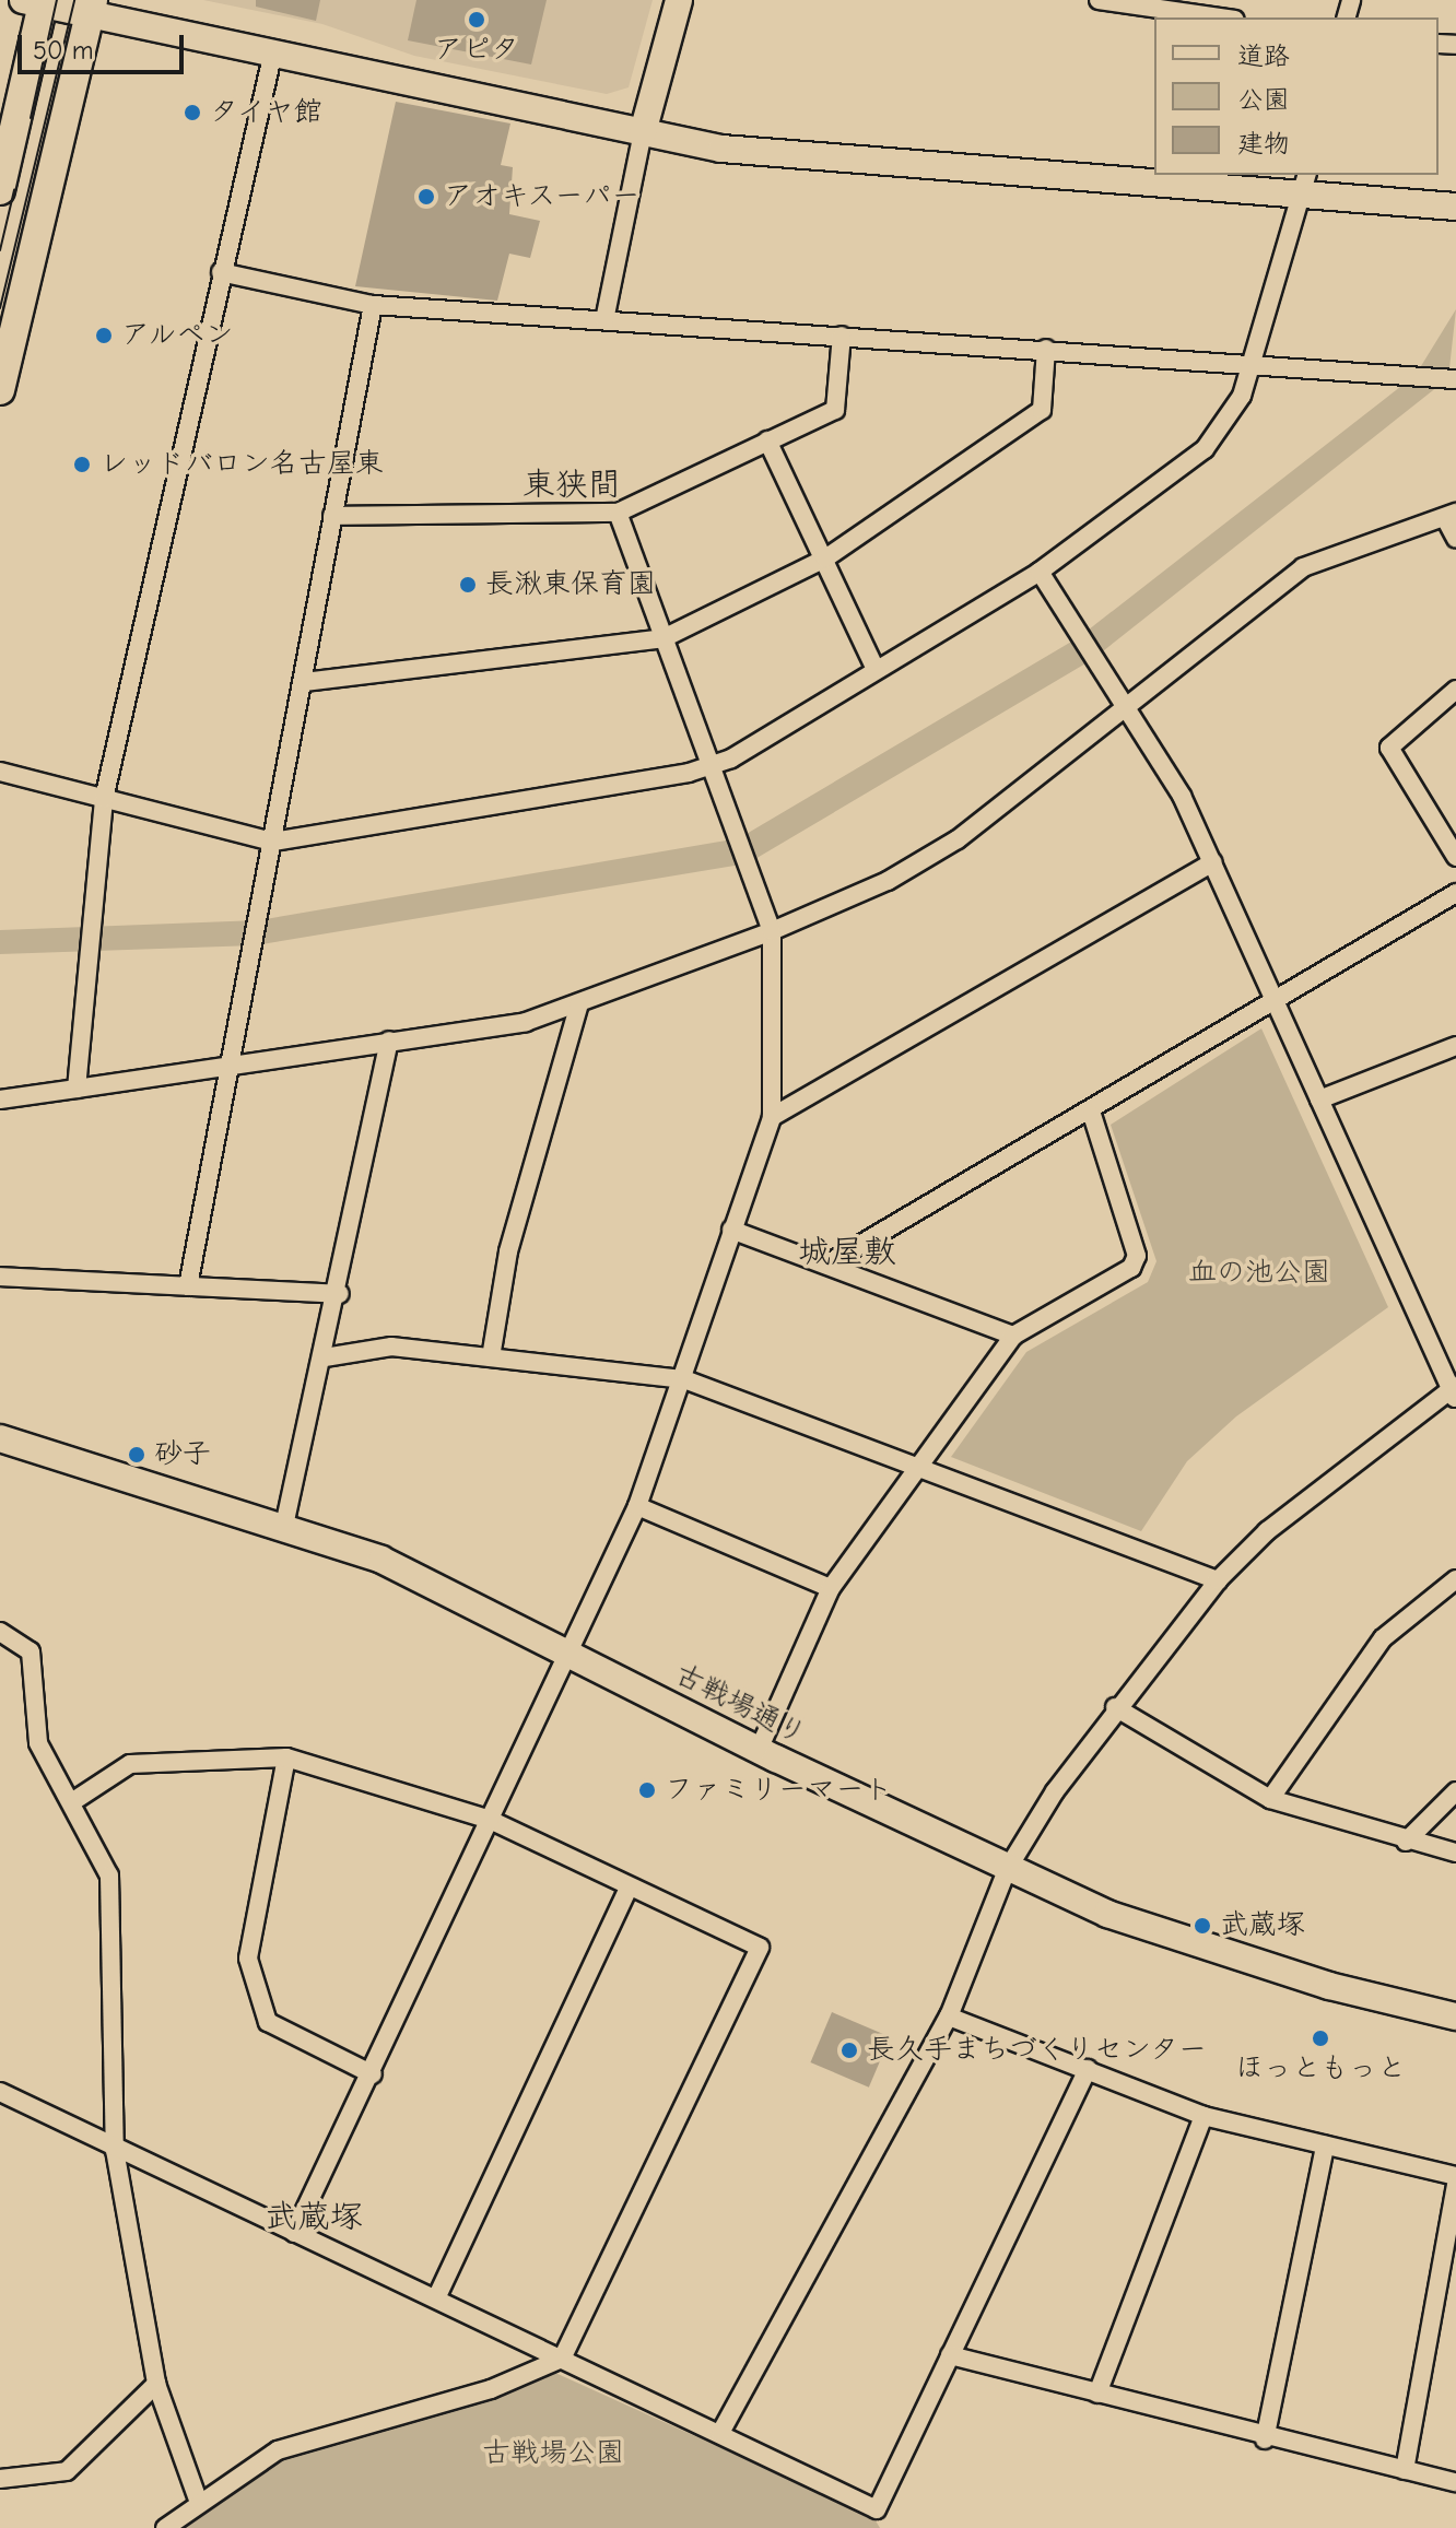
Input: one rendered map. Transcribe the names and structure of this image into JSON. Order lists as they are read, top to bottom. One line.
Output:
{"streets":{"street":["古戦場通り"]},"districts":["東狭間","城屋敷","武蔵塚"],"parks":["血の池公園","古戦場公園"],"places":["アピタ","タイヤ館","アオキスーパー","アルペン","レッドバロン名古屋東","長湫東保育園","砂子","ファミリーマート","武蔵塚","ほっともっと","長久手まちづくりセンター"],"legend":["道路","公園","建物"],"scale_bar":"50 m"}
